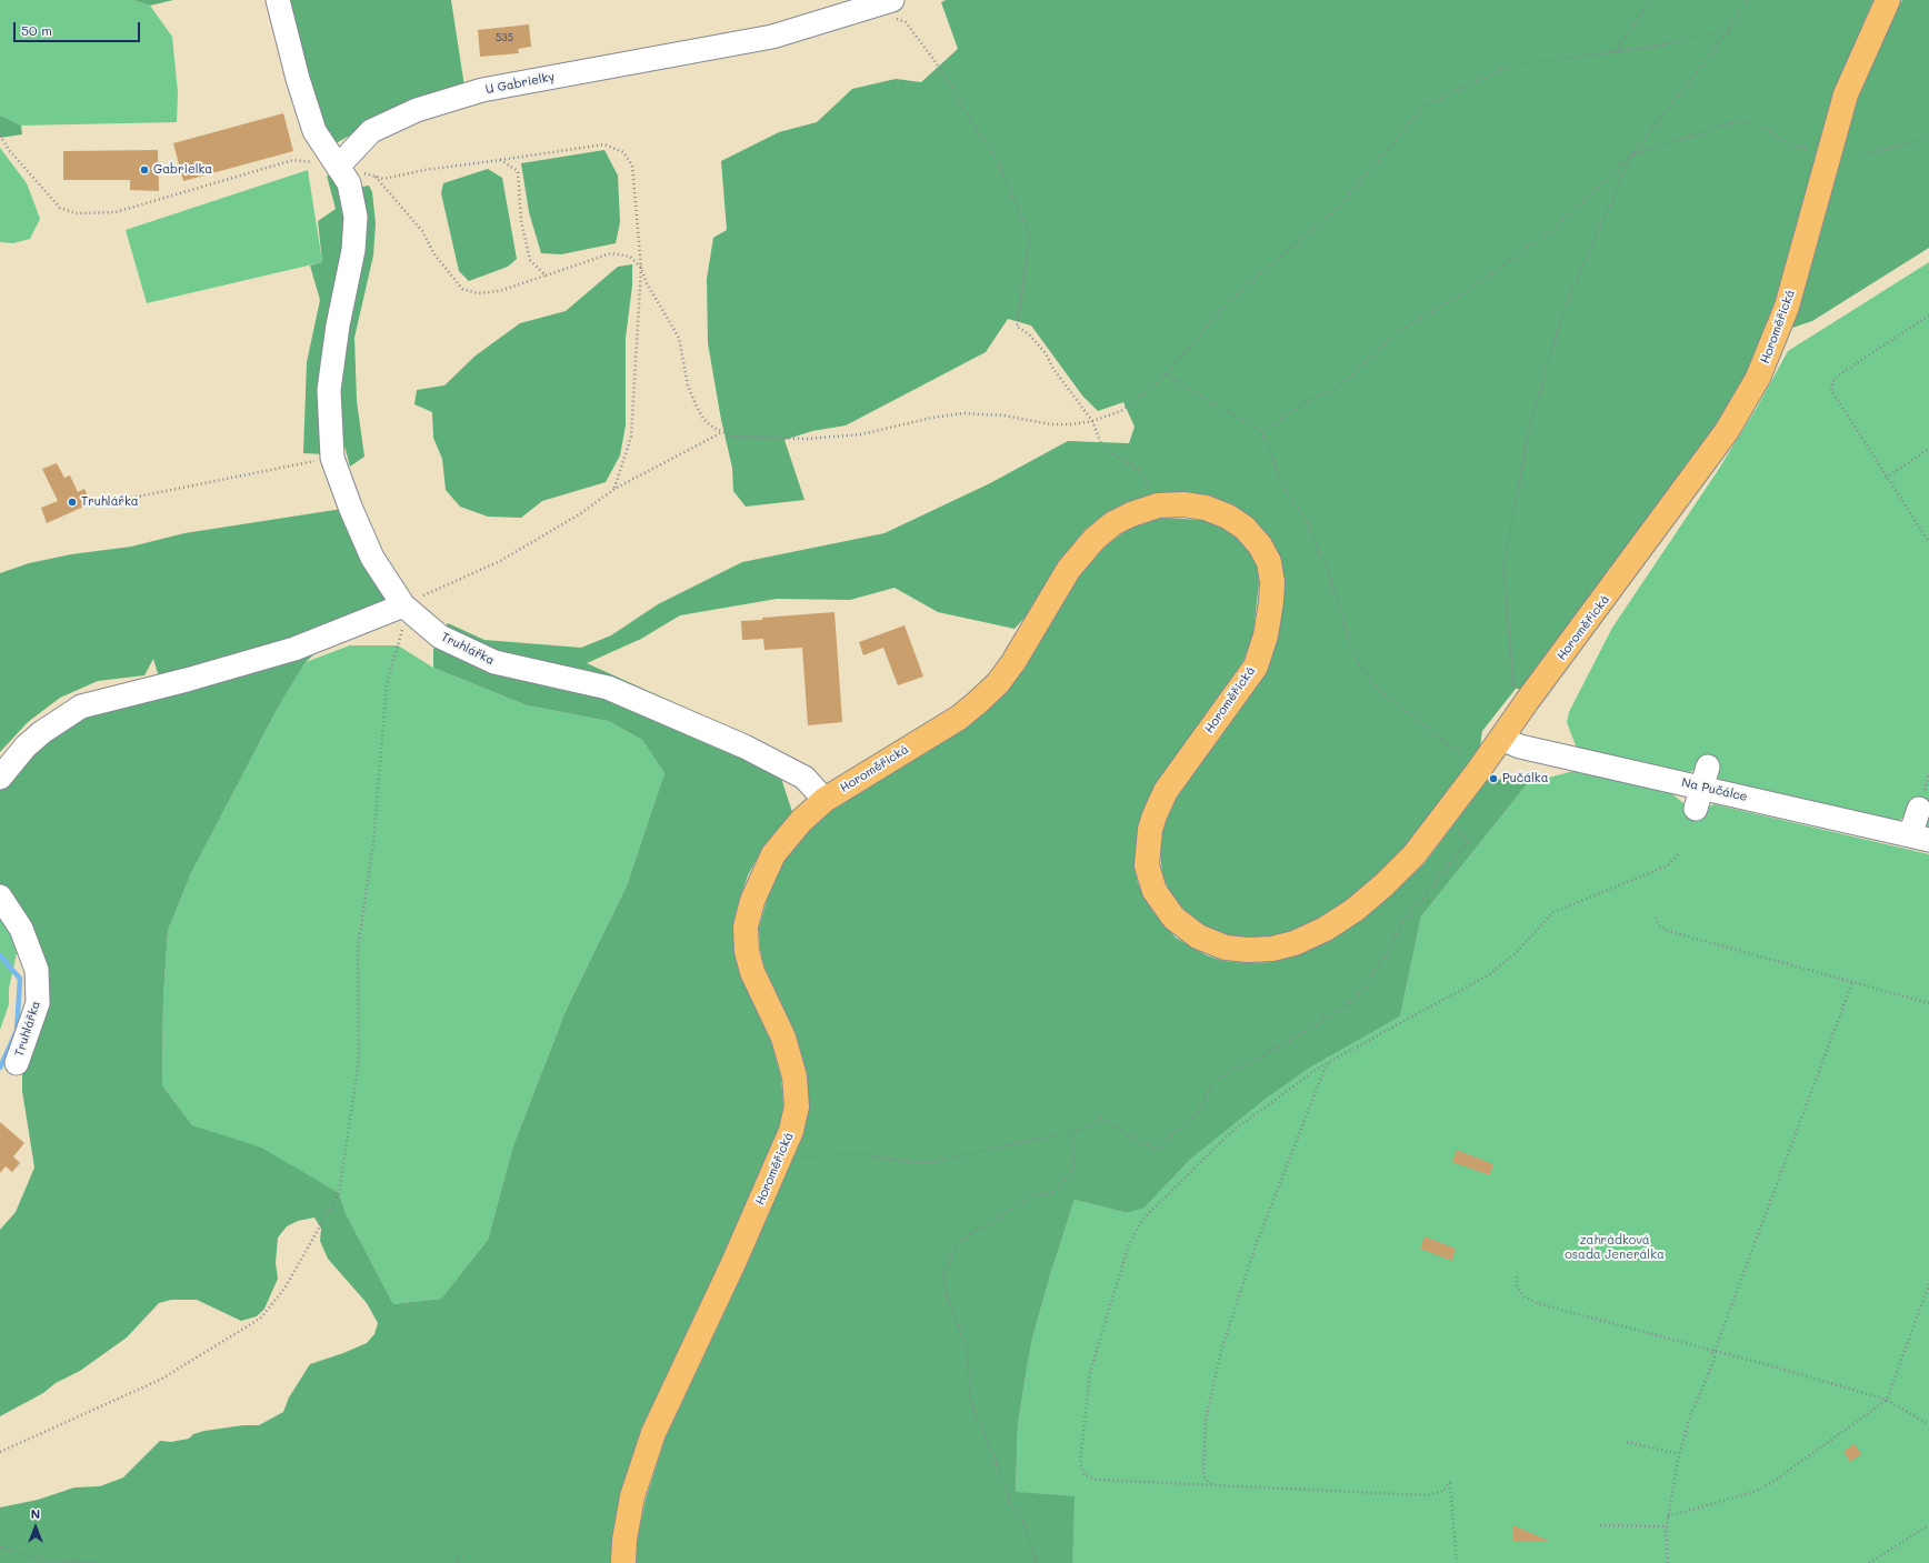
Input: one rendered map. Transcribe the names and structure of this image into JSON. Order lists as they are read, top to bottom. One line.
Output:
{"streets":{"main road":["Horoměřická"],"street":["U Gabrielky","Truhlářka","Na Pučálce"]},"crossings":[["U Gabrielky","Truhlářka"],["Horoměřická","Truhlářka"],["Horoměřická","Na Pučálce"]],"parks":["zahrádková osada Jenerálka"],"places":["Gabrielka","Truhlářka","Pučálka"],"house_numbers":["535"],"scale_bar":"50 m","north":"top"}
